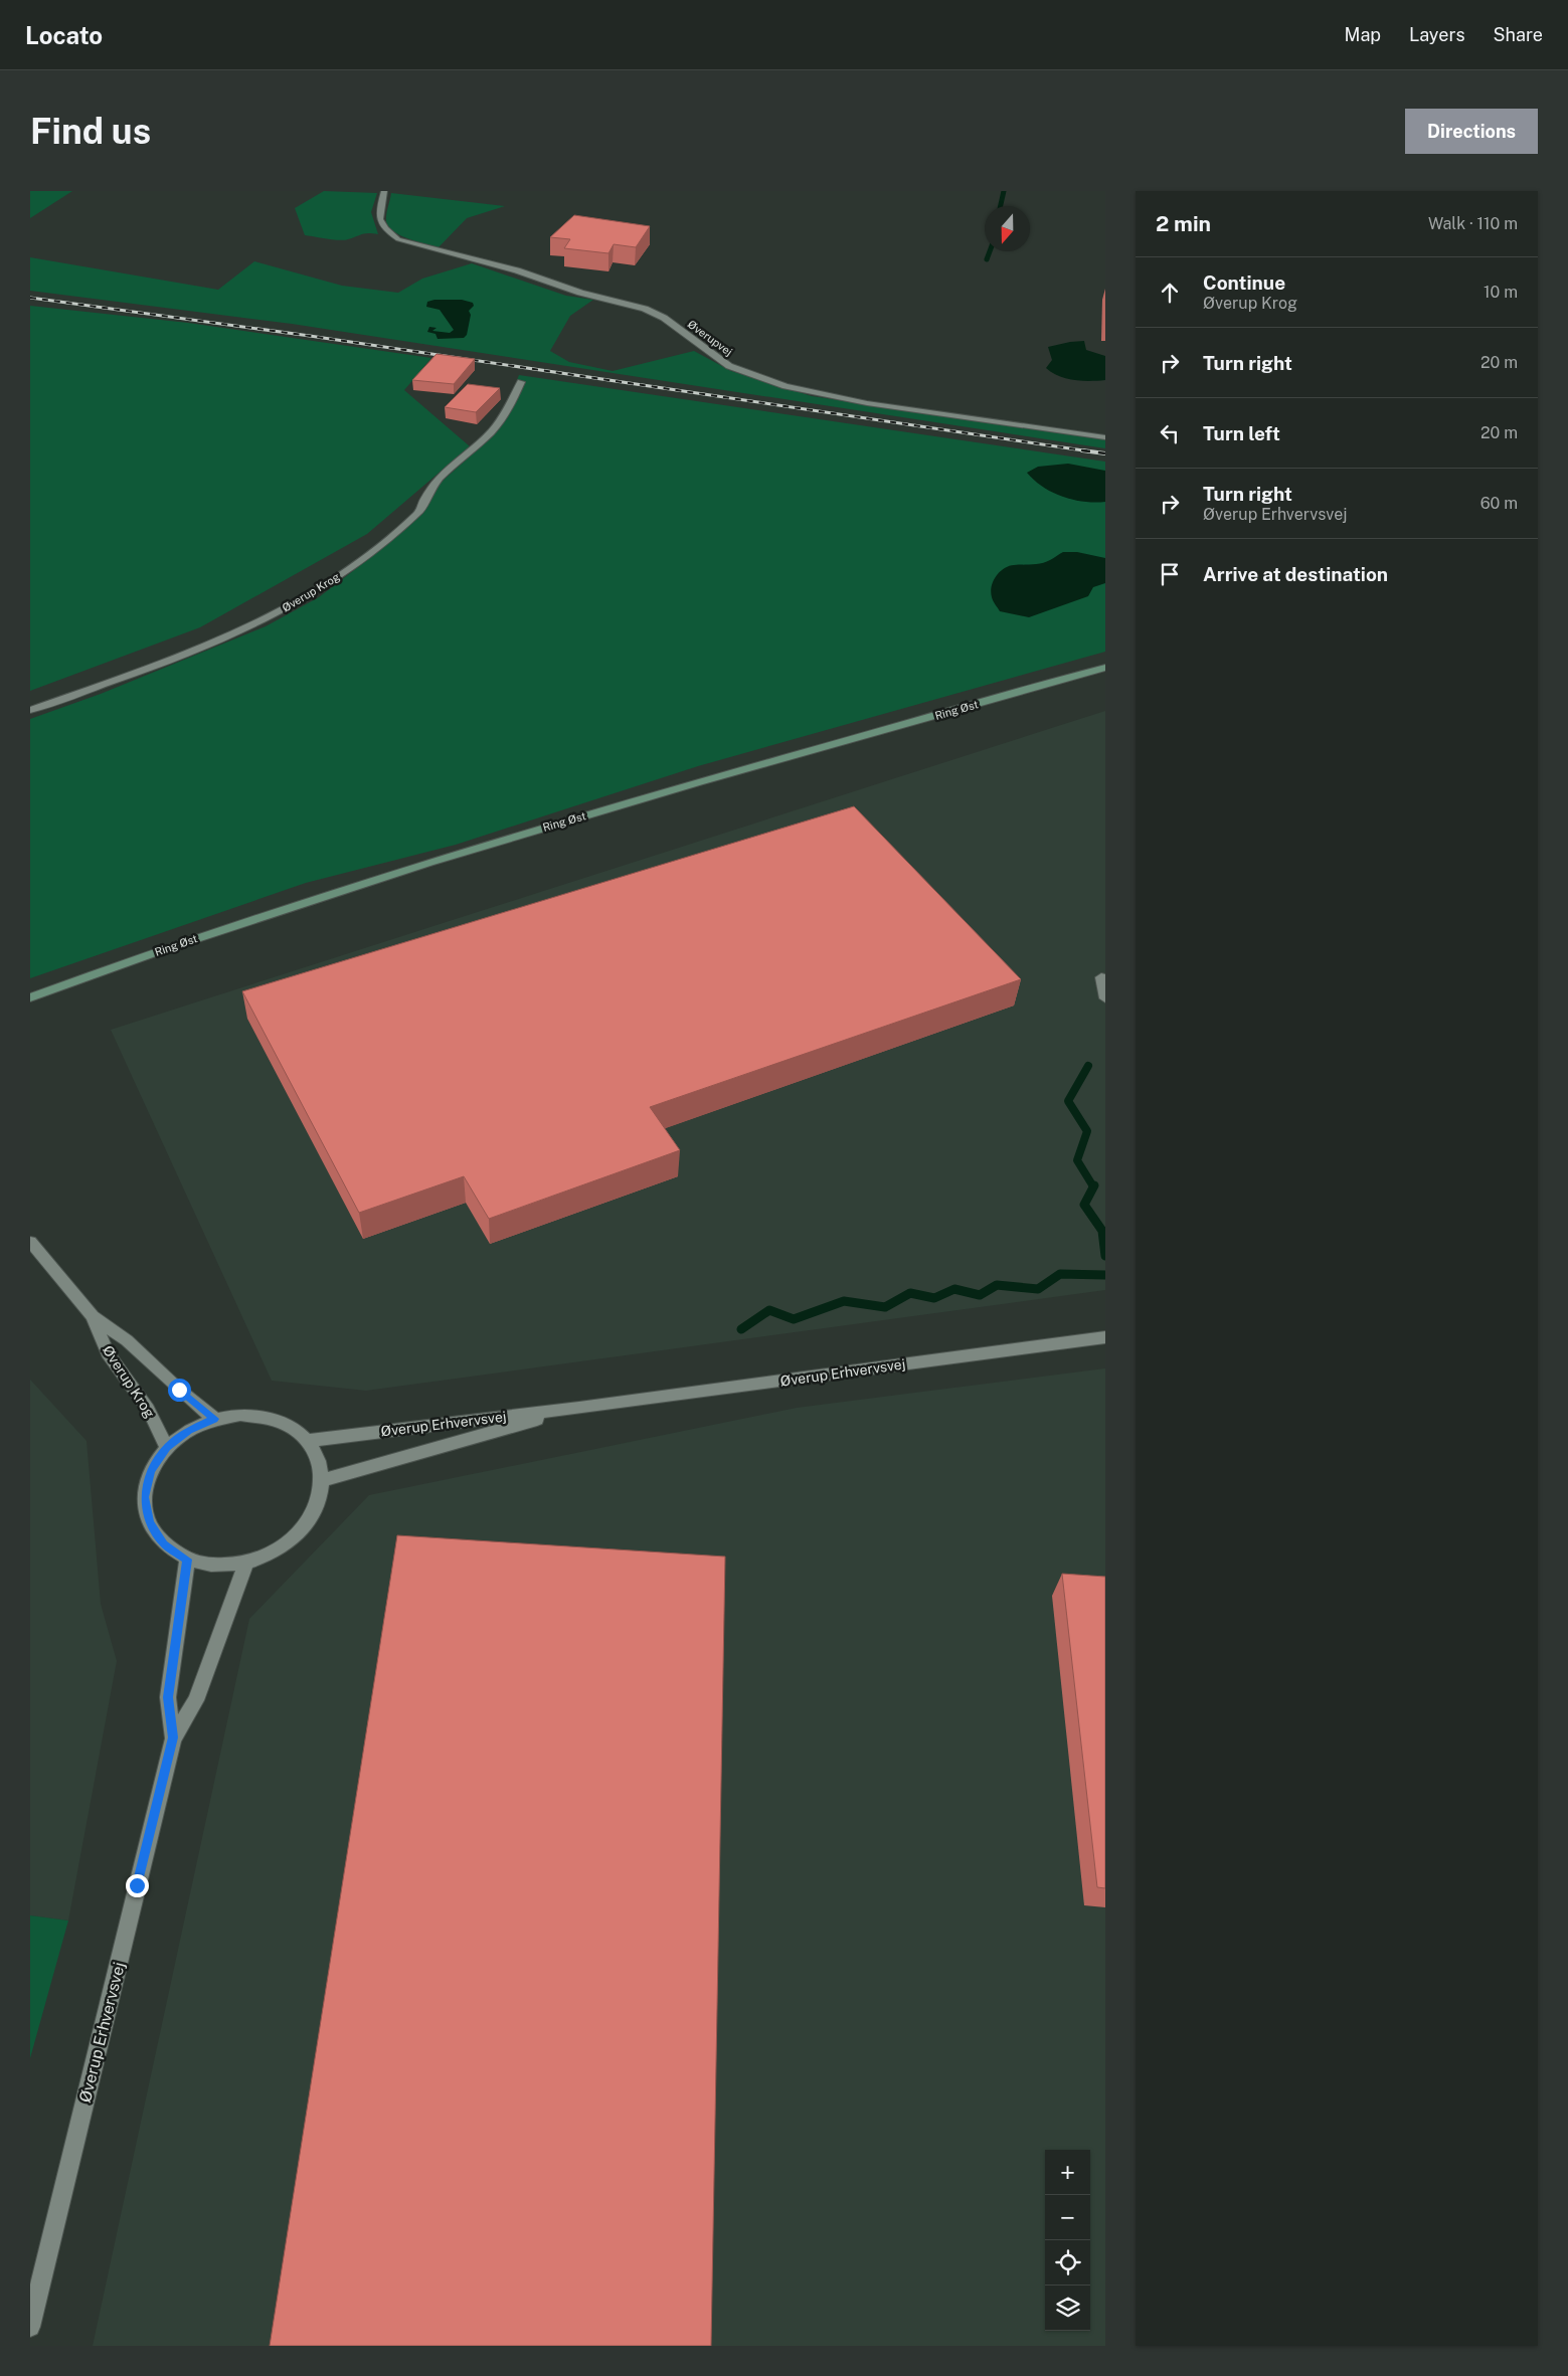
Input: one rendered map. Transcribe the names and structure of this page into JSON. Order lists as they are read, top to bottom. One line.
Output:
{"streets":{"main road":["Ring Øst"],"street":["Øverupvej","Øverup Krog","Øverup Erhvervsvej"]},"crossings":[["Øverup Krog","Øverup Erhvervsvej"]],"north":"bottom","page":{"header":"Locato","nav":["Map","Layers","Share"],"buttons":"Directions","title":"Find us","heading":["2 min","Walk · 110 m"],"list":[["Continue","Øverup Krog","10 m"],["Turn right","20 m"],["Turn left","20 m"],["Turn right","Øverup Erhvervsvej","60 m"],"Arrive at destination"],"map_buttons":["+","−"]}}
